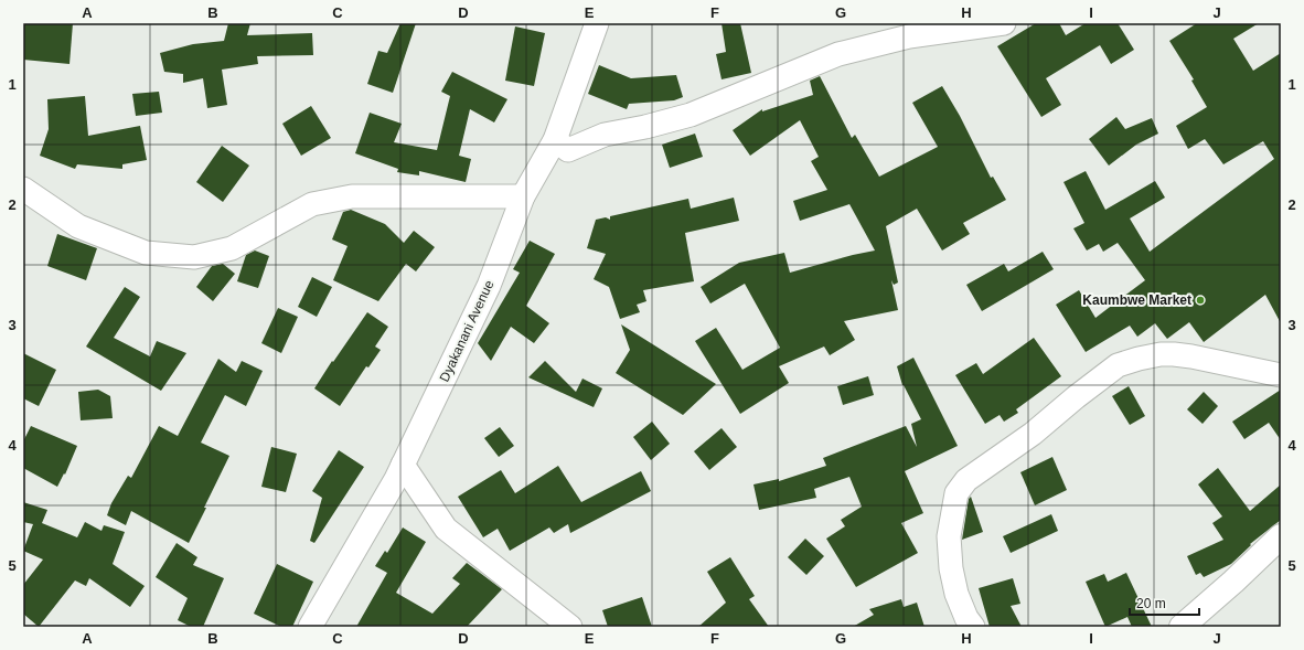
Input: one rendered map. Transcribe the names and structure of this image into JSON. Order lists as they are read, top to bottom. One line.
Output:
{"streets":{"street":["Dyakanani Avenue"]},"places":["Kaumbwe Market"],"scale_bar":"20 m","grid":{"columns":["A","B","C","D","E","F","G","H","I","J"],"rows":["1","2","3","4","5"]}}
